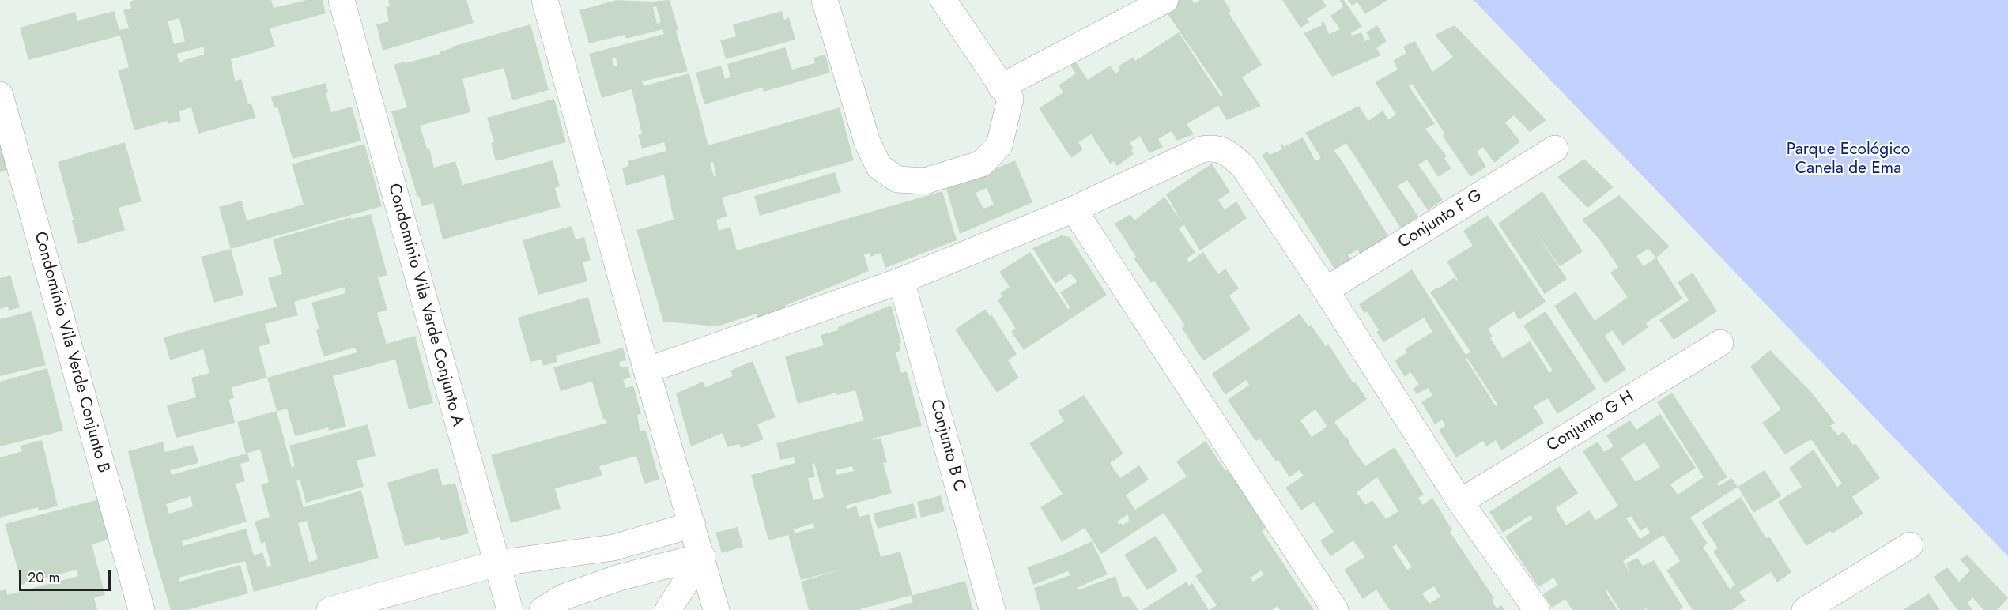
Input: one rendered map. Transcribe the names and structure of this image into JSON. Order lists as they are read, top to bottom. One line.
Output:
{"streets":{"street":["Conjunto F G","Condomínio Vila Verde Conjunto A","Condomínio Vila Verde Conjunto B","Conjunto G H","Conjunto B C"]},"parks":["Parque Ecológico Canela de Ema"],"scale_bar":"20 m"}
